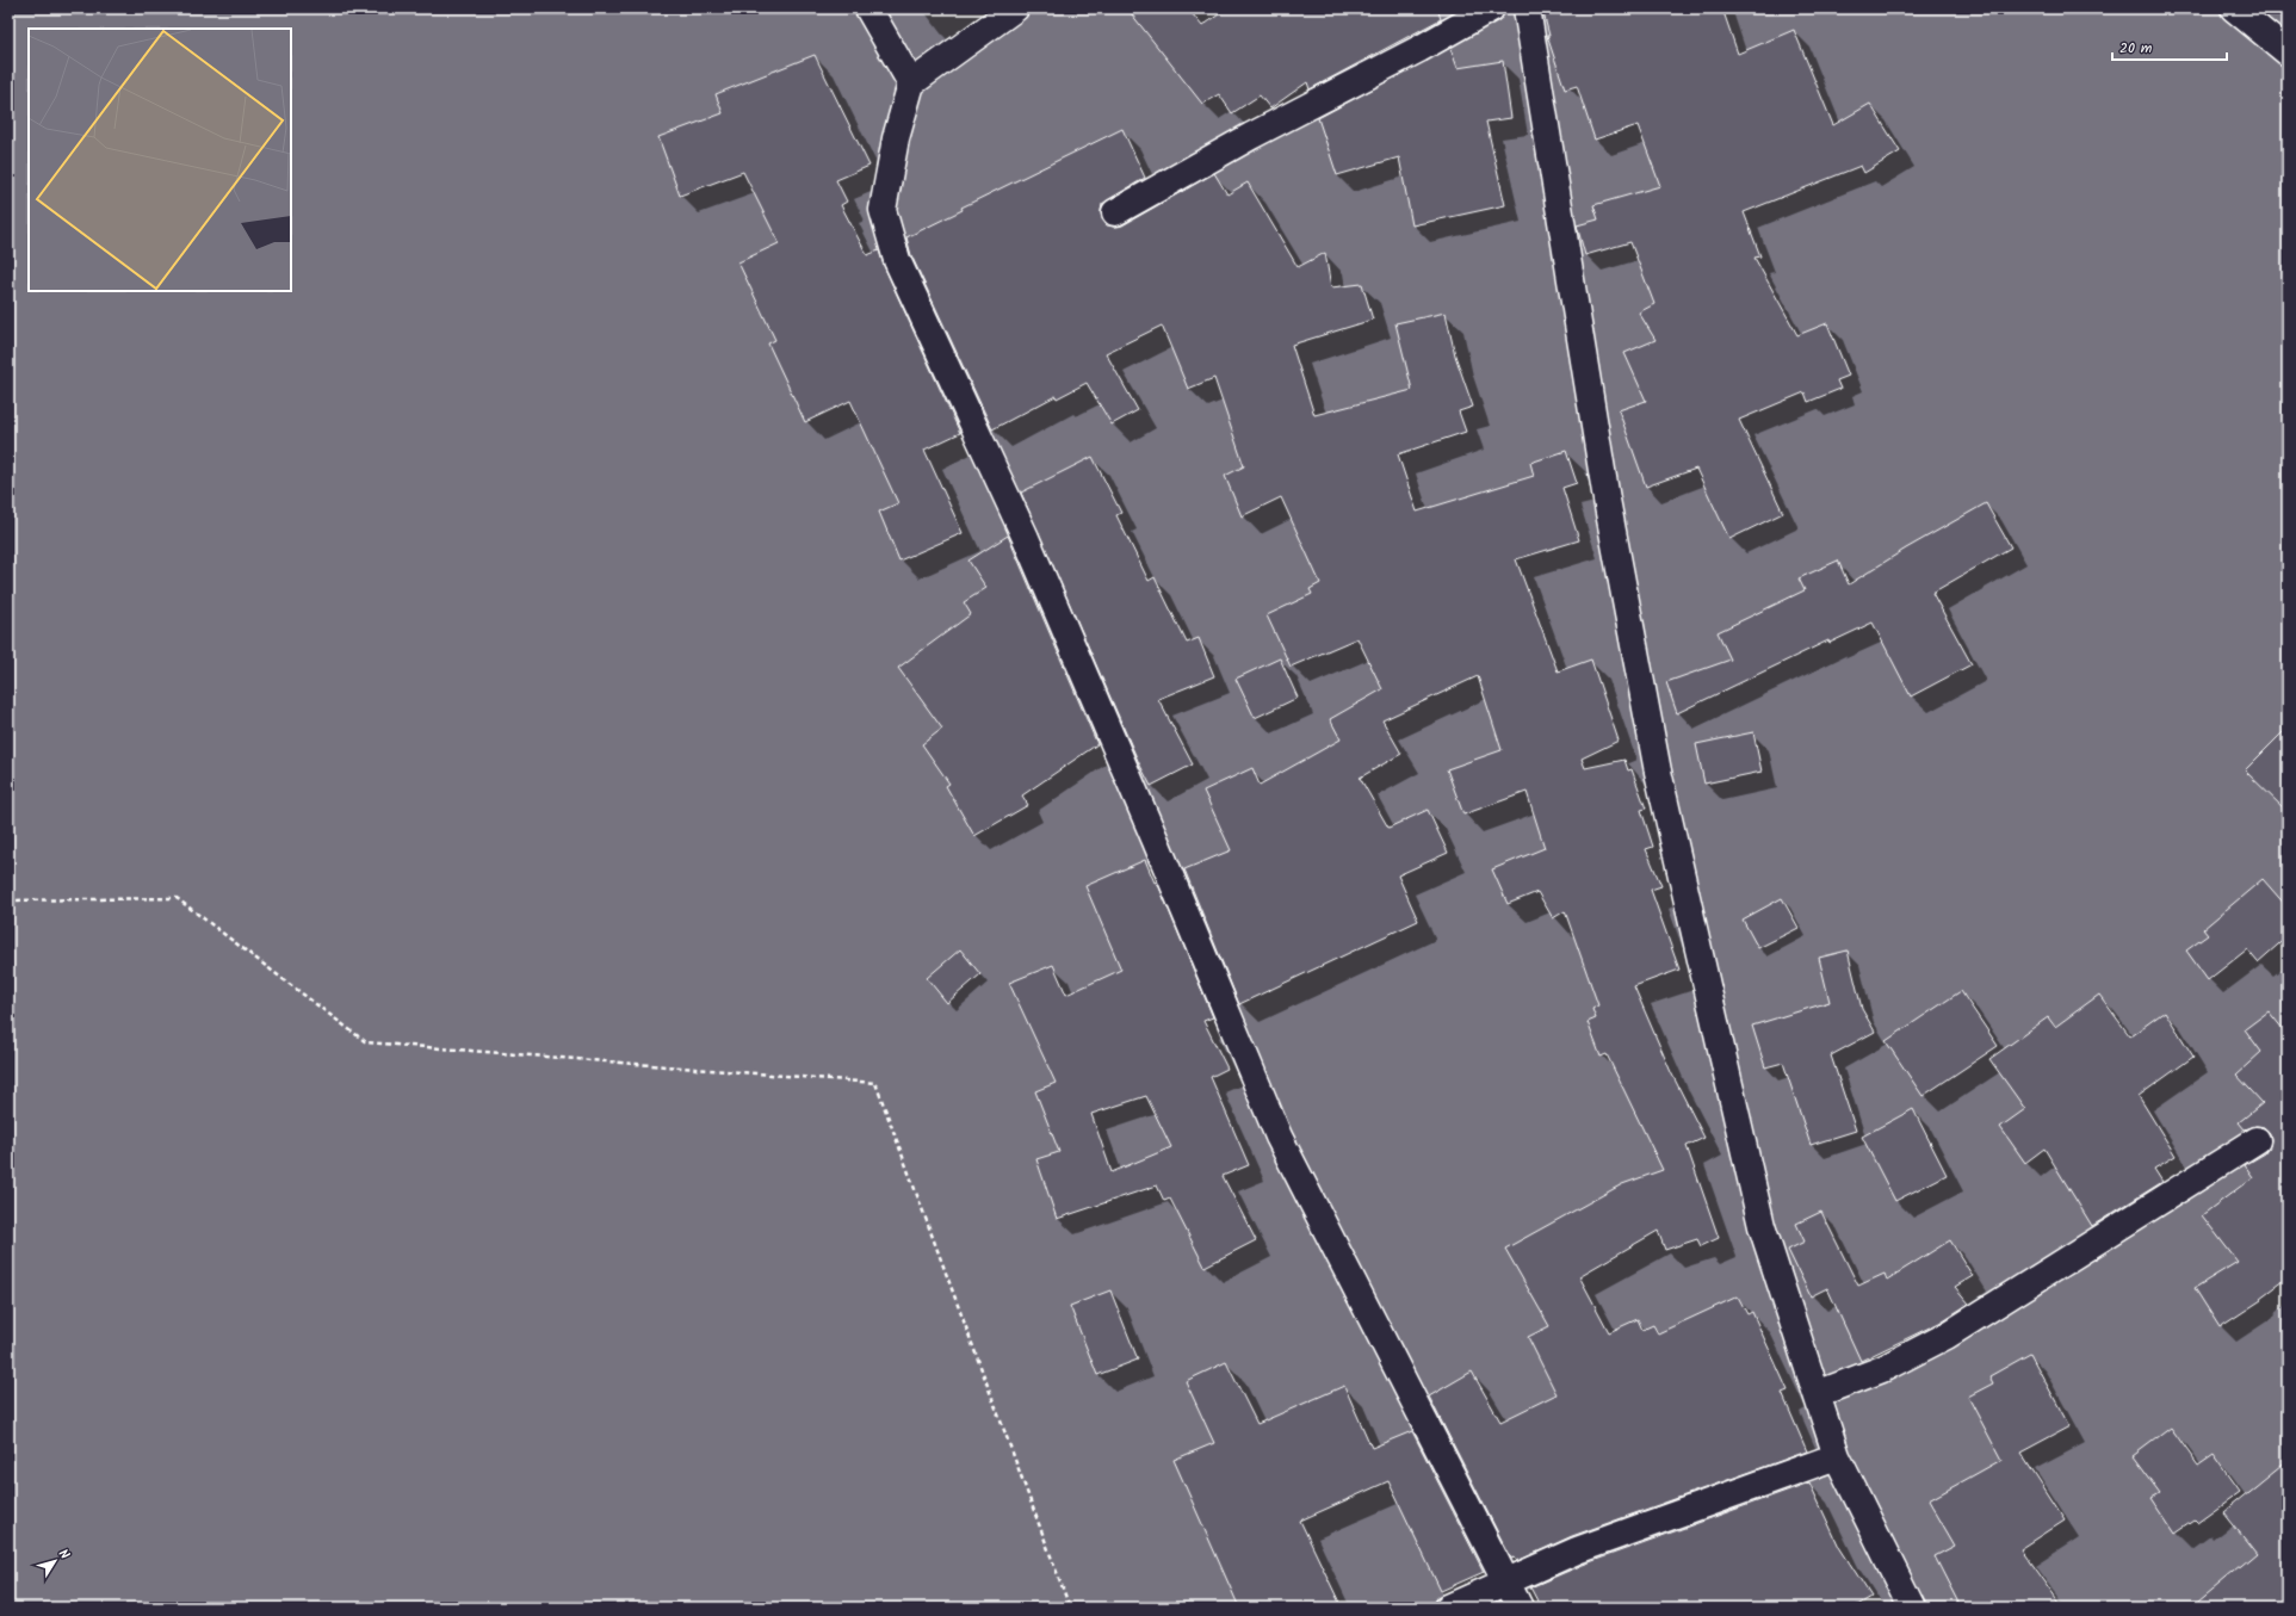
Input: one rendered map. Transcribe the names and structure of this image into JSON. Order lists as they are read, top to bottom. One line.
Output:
{"scale_bar":"20 m","north":"top right"}
